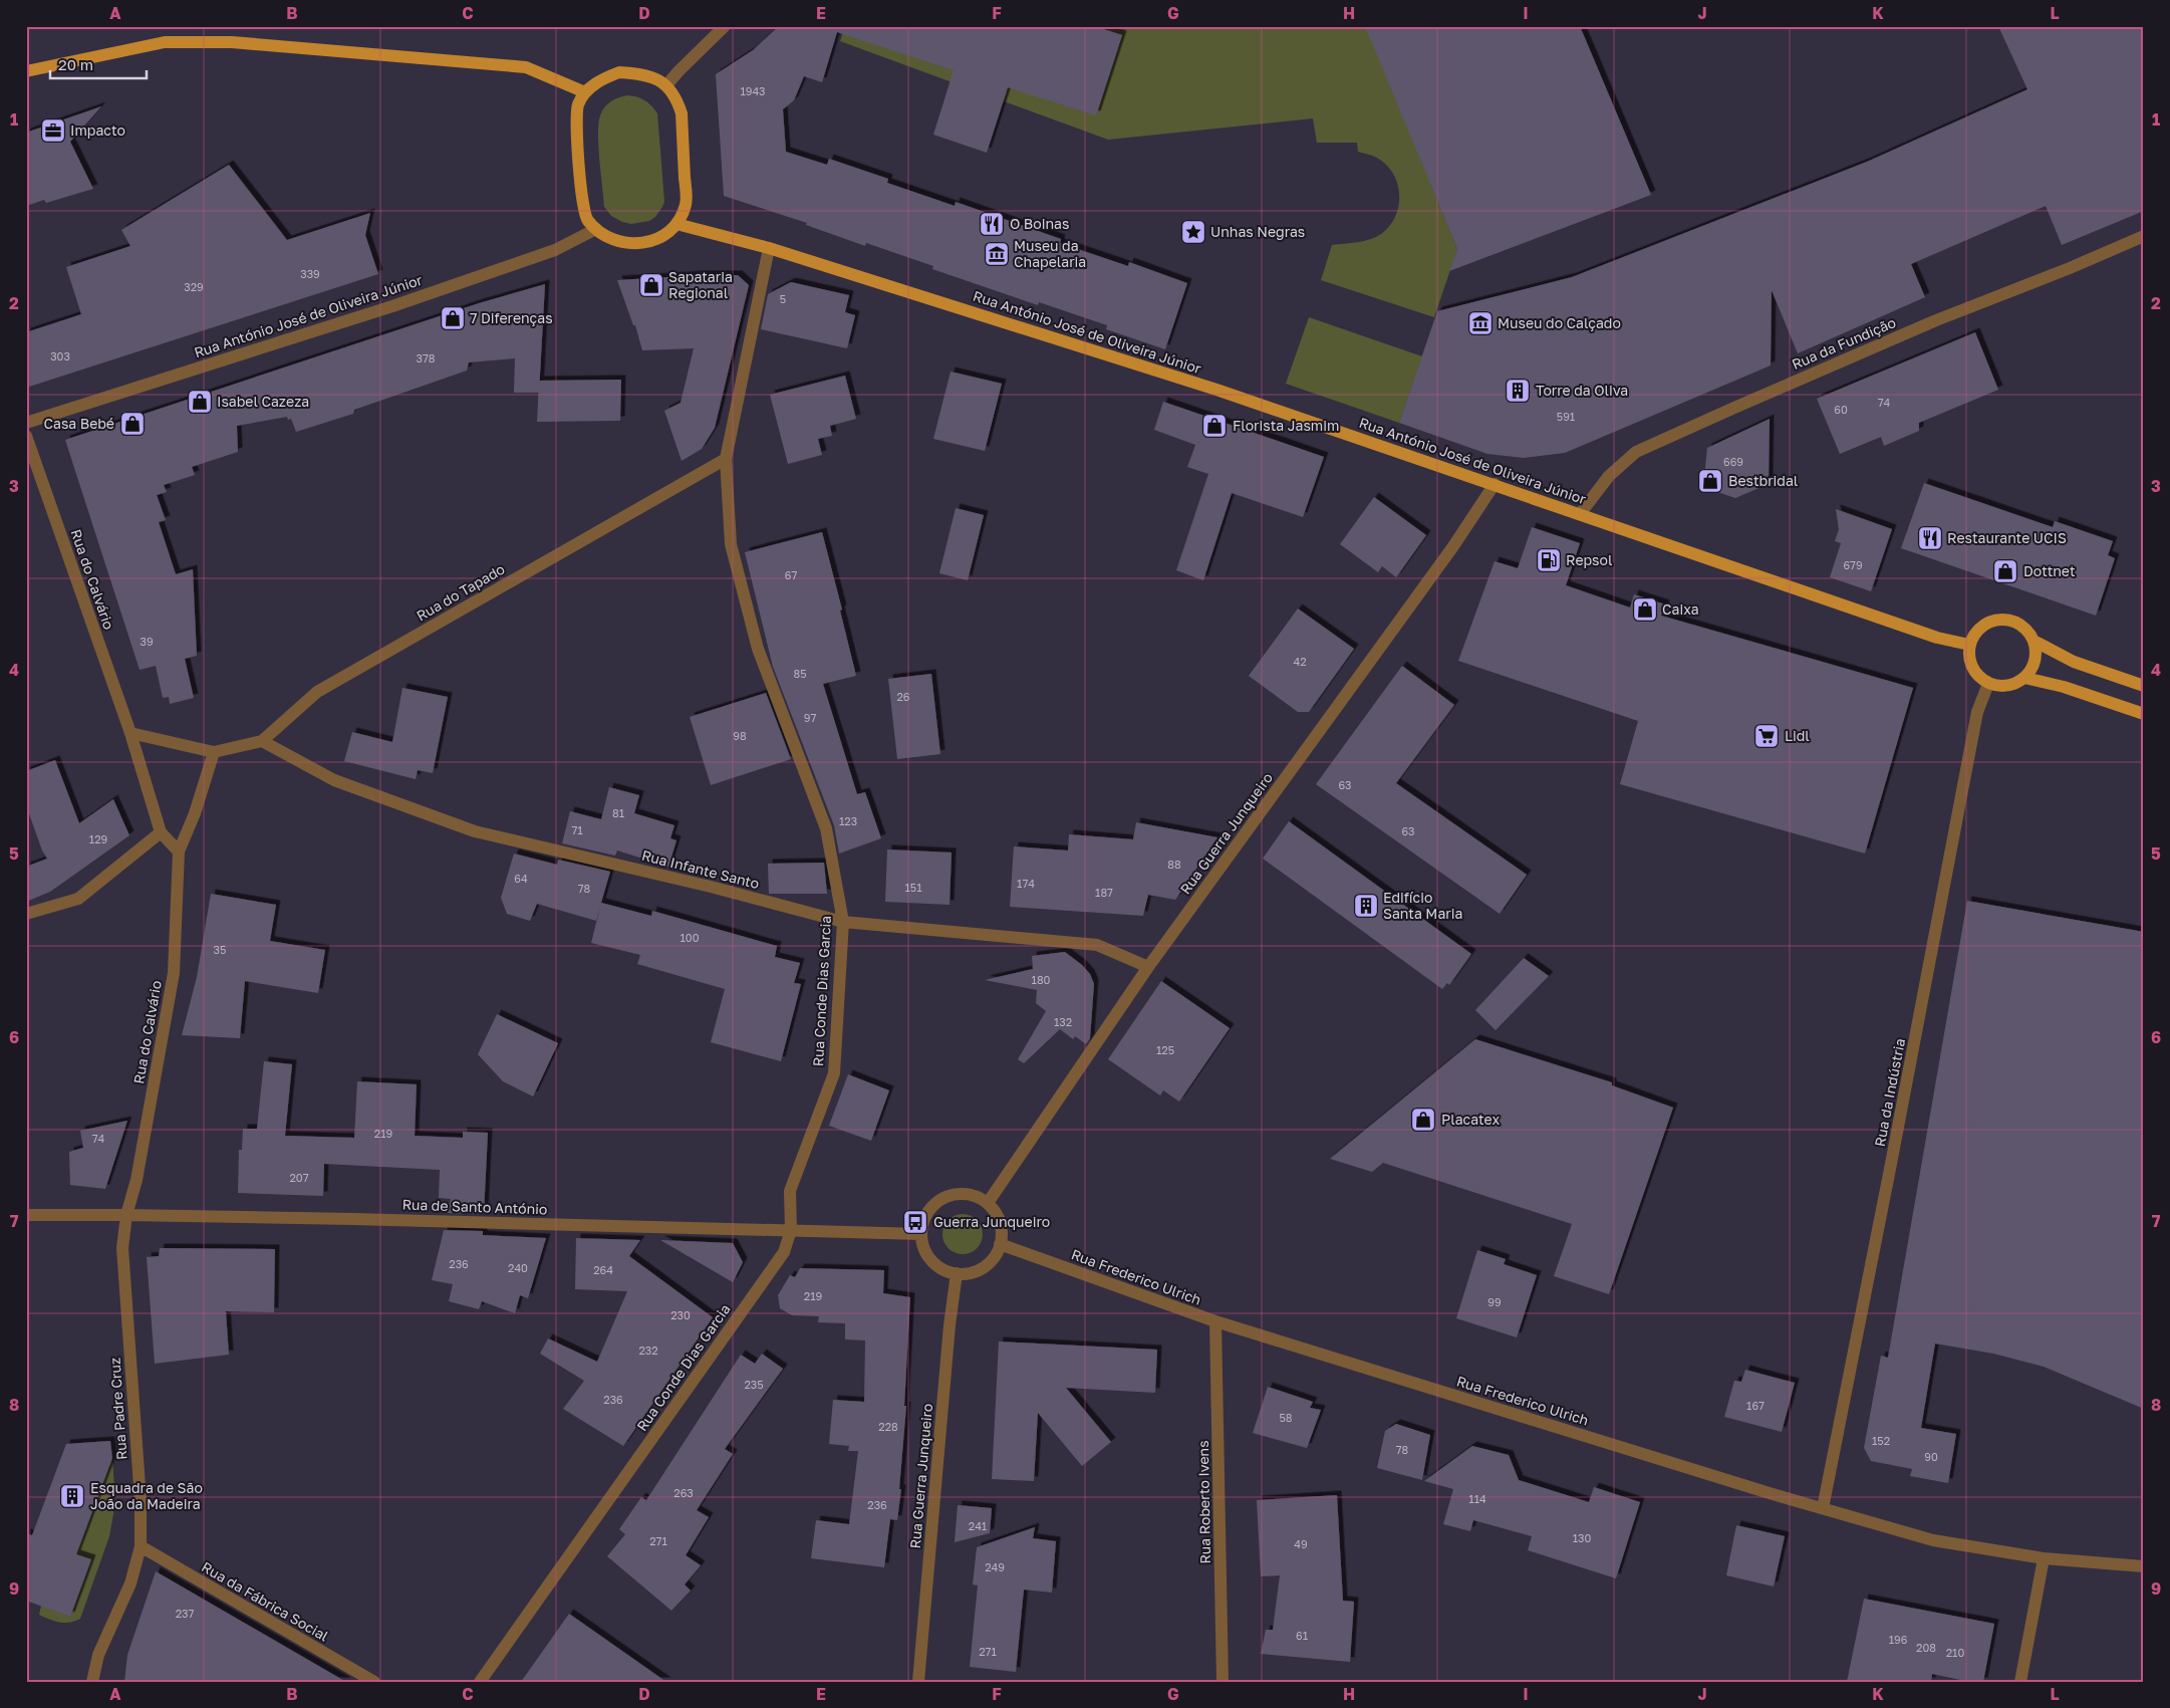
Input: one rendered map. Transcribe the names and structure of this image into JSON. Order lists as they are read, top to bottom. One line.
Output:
{"streets":{"main road":["Rua António José de Oliveira Júnior"],"street":["Rua da Fundição","Rua do Calvário","Rua do Tapado","Rua Guerra Junqueiro","Rua Infante Santo","Rua Conde Dias Garcia","Rua da Indústria","Rua de Santo António","Rua Frederico Ulrich","Rua Padre Cruz","Rua Roberto Ivens","Rua da Fábrica Social"]},"crossings":[["Rua António José de Oliveira Júnior","Rua da Fundição"],["Rua António José de Oliveira Júnior","Rua Guerra Junqueiro"],["Rua António José de Oliveira Júnior","Rua Conde Dias Garcia"],["Rua António José de Oliveira Júnior","Rua da Indústria"],["Rua do Calvário","Rua do Tapado"],["Rua do Calvário","Rua de Santo António"],["Rua do Calvário","Rua Padre Cruz"],["Rua do Tapado","Rua Infante Santo"],["Rua do Tapado","Rua Conde Dias Garcia"],["Rua Guerra Junqueiro","Rua Infante Santo"],["Rua Guerra Junqueiro","Rua de Santo António"],["Rua Guerra Junqueiro","Rua Frederico Ulrich"],["Rua Infante Santo","Rua Conde Dias Garcia"],["Rua Conde Dias Garcia","Rua de Santo António"],["Rua da Indústria","Rua Frederico Ulrich"],["Rua de Santo António","Rua Frederico Ulrich"],["Rua de Santo António","Rua Padre Cruz"],["Rua Frederico Ulrich","Rua Roberto Ivens"],["Rua Padre Cruz","Rua da Fábrica Social"]],"places":{"office":["Impacto"],"restaurant":["O Boinas","Restaurante UCIS"],"place":["Unhas Negras"],"museum":["Museu da Chapelaria","Museu do Calçado"],"shop":["Sapataria Regional","7 Diferenças","Isabel Cazeza","Casa Bebé","Florista Jasmim","Bestbridal","Dottnet","Caixa","Placatex"],"building":["Torre da Oliva","Edifício Santa Maria","Esquadra de São João da Madeira"],"fuel station":["Repsol"],"supermarket":["Lidl"],"bus stop":["Guerra Junqueiro"]},"house_numbers":["1943","339","329","5","303","378","74","60","591","669","679","67","39","42","85","26","97","98","63","81","123","71","63","129","88","64","174","151","78","187","100","35","180","132","125","219","74","207","236","240","264","219","99","230","232","235","236","167","58","228","152","78","90","263","114","236","241","130","271","49","249","237","61","196","208","271","210"],"scale_bar":"20 m","grid":{"columns":["A","B","C","D","E","F","G","H","I","J","K","L"],"rows":["1","2","3","4","5","6","7","8","9"]}}
